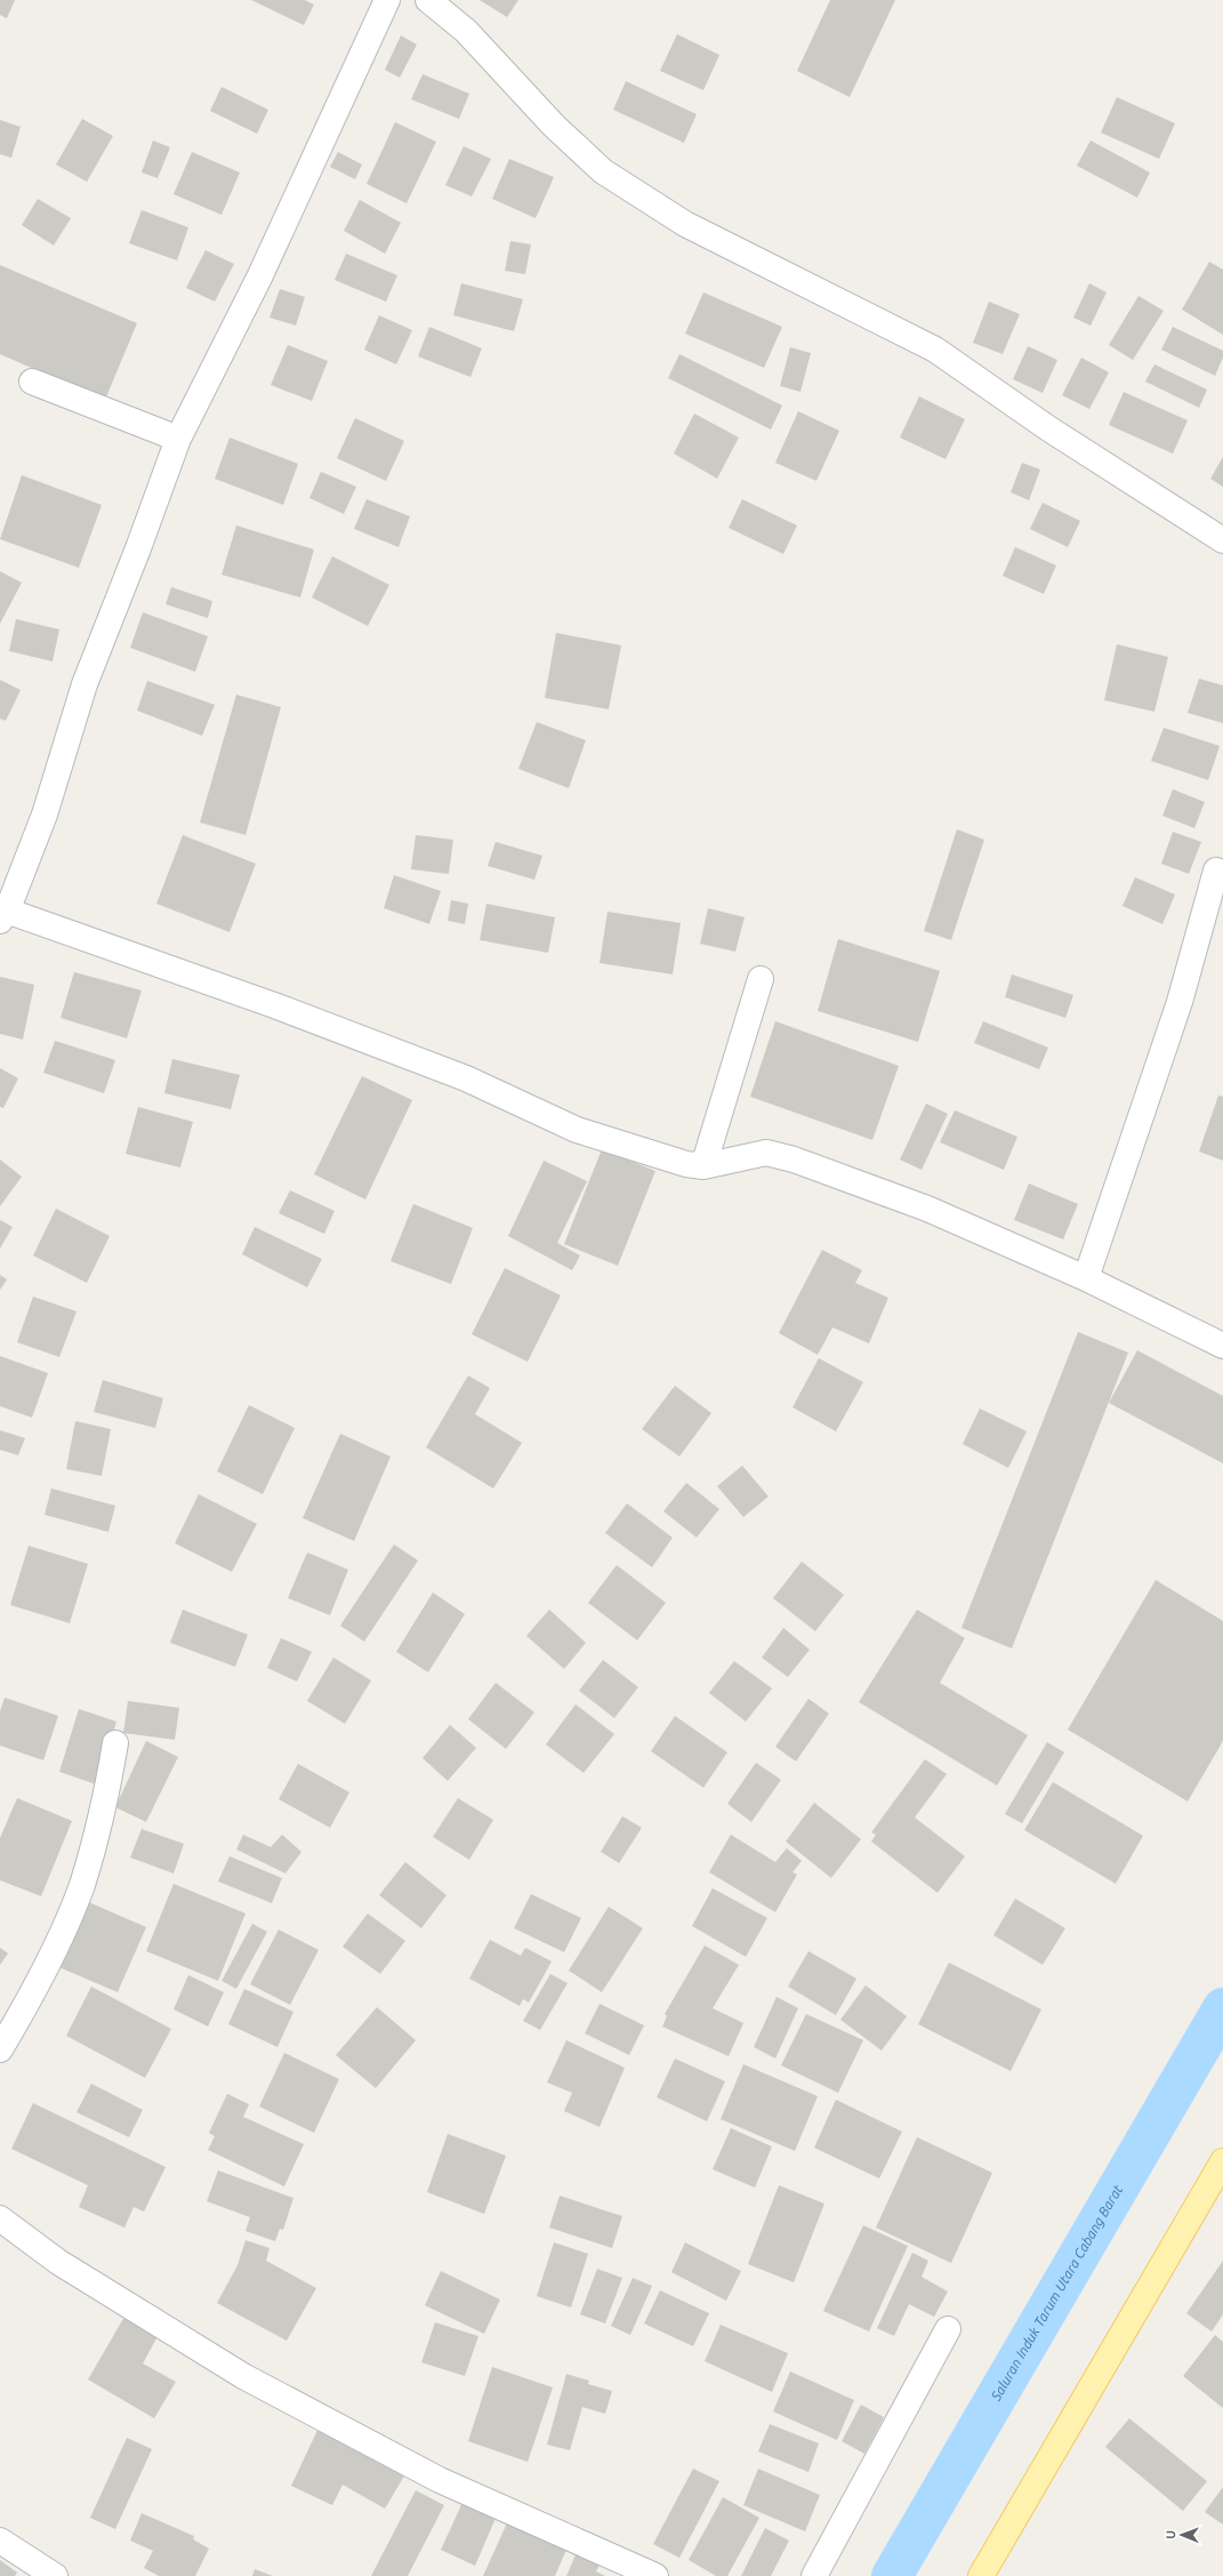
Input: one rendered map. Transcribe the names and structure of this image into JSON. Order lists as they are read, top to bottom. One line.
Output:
{"water":["Saluran Induk Tarum Utara Cabang Barat"],"north":"left"}
